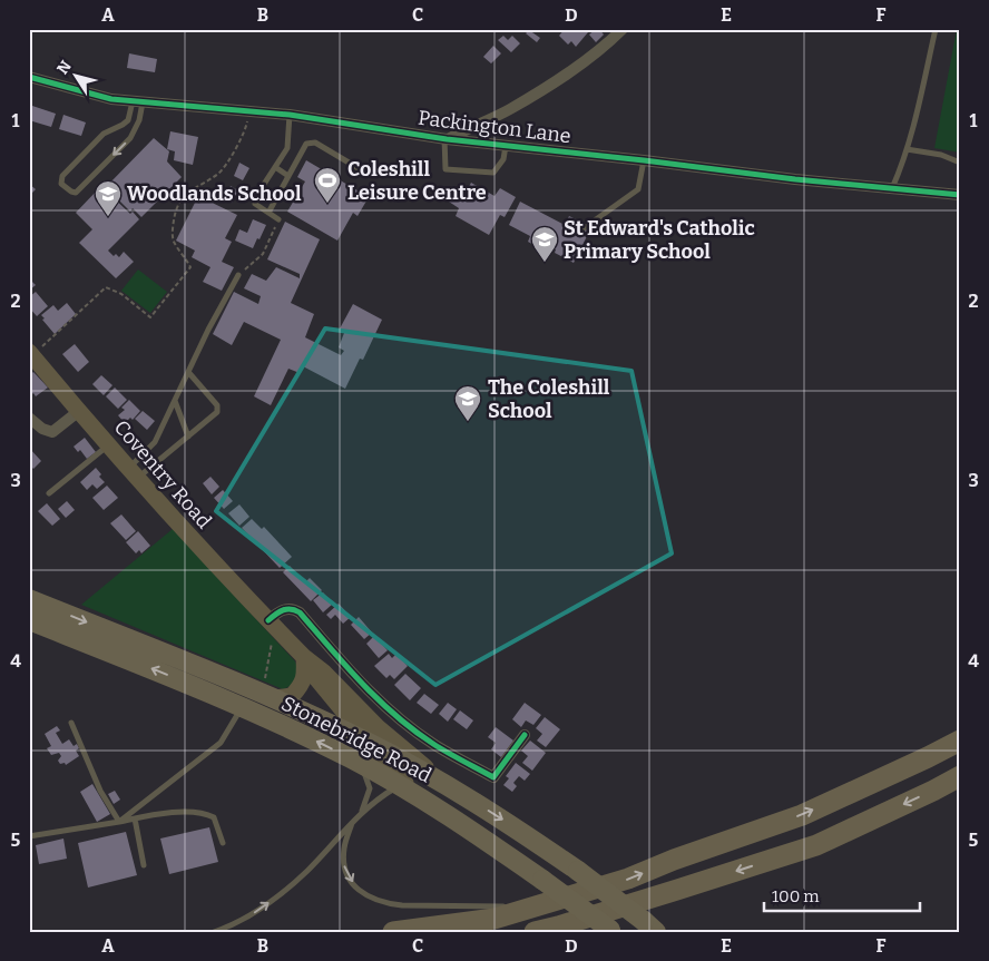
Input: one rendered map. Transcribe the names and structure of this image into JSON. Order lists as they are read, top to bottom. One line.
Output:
{"streets":{"highway":["Stonebridge Road"],"main road":["Coventry Road"],"street":["Packington Lane"]},"places":{"sports":["Coleshill Leisure Centre"],"school or university":["Woodlands School","St Edward's Catholic Primary School","The Coleshill School"]},"scale_bar":"100 m","north":"top left","grid":{"columns":["A","B","C","D","E","F"],"rows":["1","2","3","4","5"]}}
